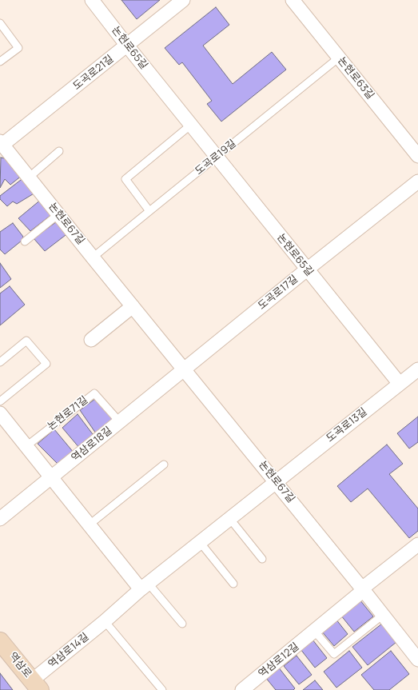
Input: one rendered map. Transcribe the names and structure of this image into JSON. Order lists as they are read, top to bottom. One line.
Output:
{"streets":{"main road":["역삼로"],"street":["논현로65길","도곡로21길","논현로63길","논현로67길","도곡로17길","도곡로13길","역삼로18길","역삼로14길","역삼로12길"],"lane":["도곡로19길","논현로71길"]},"crossings":[["논현로65길","도곡로21길"],["논현로65길","도곡로19길"],["논현로65길","도곡로17길"],["논현로65길","도곡로13길"],["도곡로21길","논현로67길"],["논현로63길","도곡로19길"],["도곡로19길","논현로67길"],["논현로67길","도곡로17길"],["논현로67길","도곡로13길"],["논현로67길","역삼로18길"],["논현로67길","역삼로14길"],["논현로67길","역삼로12길"],["도곡로17길","역삼로18길"],["논현로71길","역삼로18길"],["도곡로13길","역삼로14길"],["역삼로14길","역삼로"]]}
